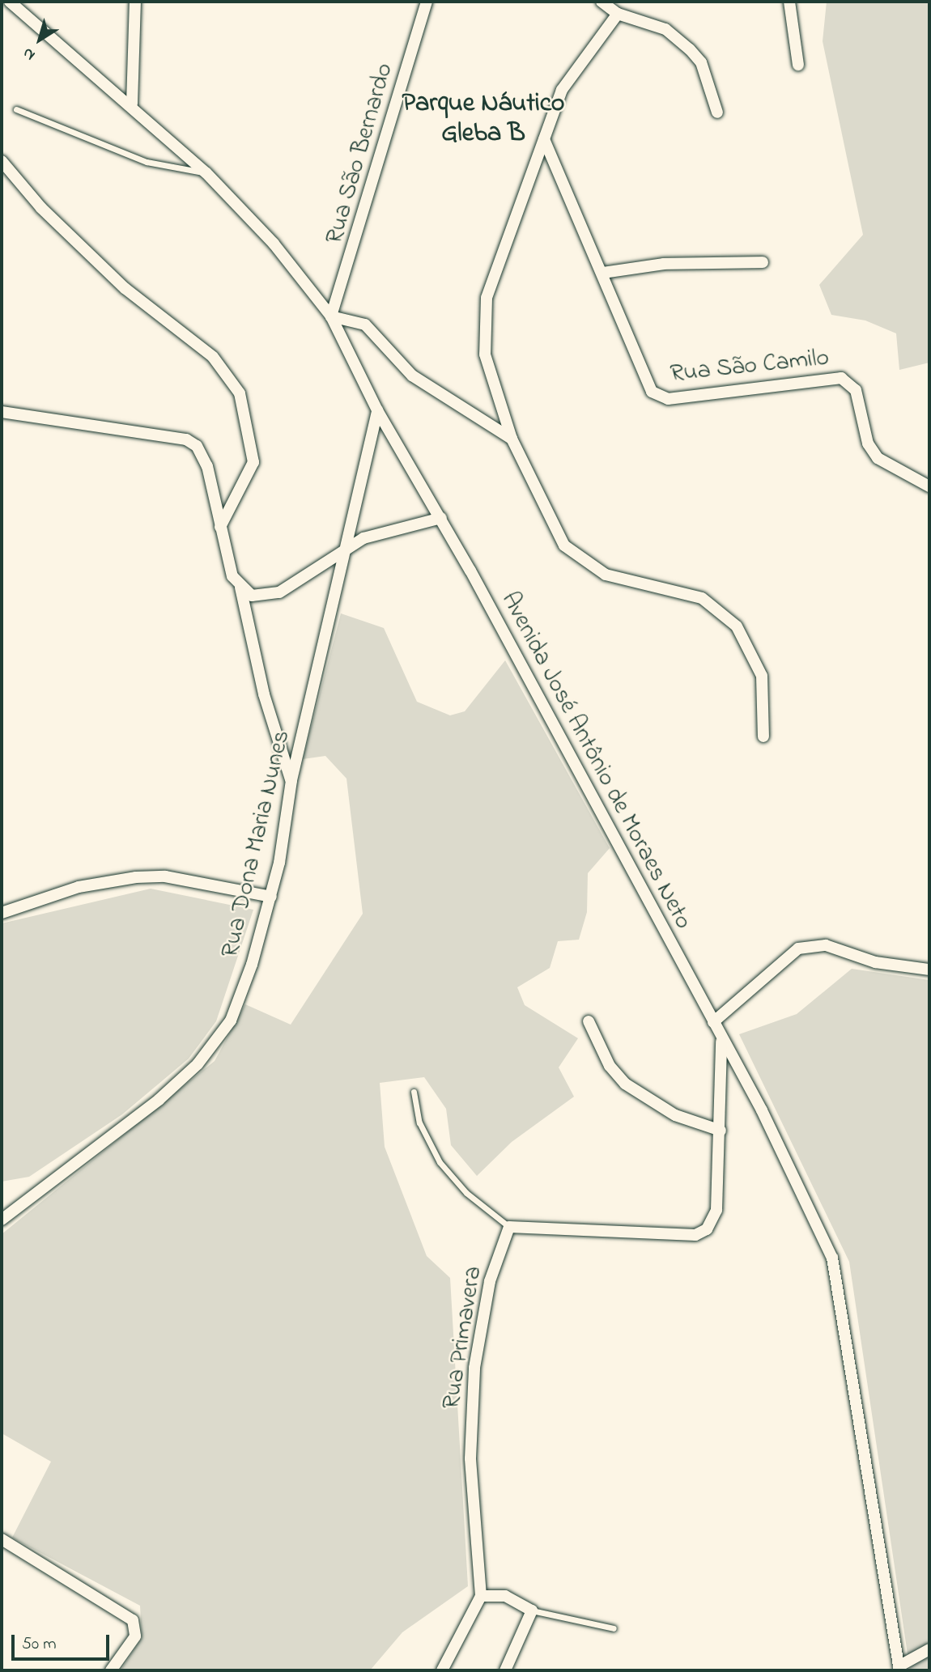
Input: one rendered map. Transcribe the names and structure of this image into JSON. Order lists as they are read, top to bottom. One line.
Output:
{"streets":{"street":["Rua São Bernardo","Rua São Camilo","Avenida José Antônio de Moraes Neto","Rua Dona Maria Nunes","Rua Primavera"]},"crossings":[["Rua São Bernardo","Avenida José Antônio de Moraes Neto"],["Avenida José Antônio de Moraes Neto","Rua Dona Maria Nunes"]],"districts":["Parque Náutico Gleba B"],"scale_bar":"50 m","north":"bottom left"}
